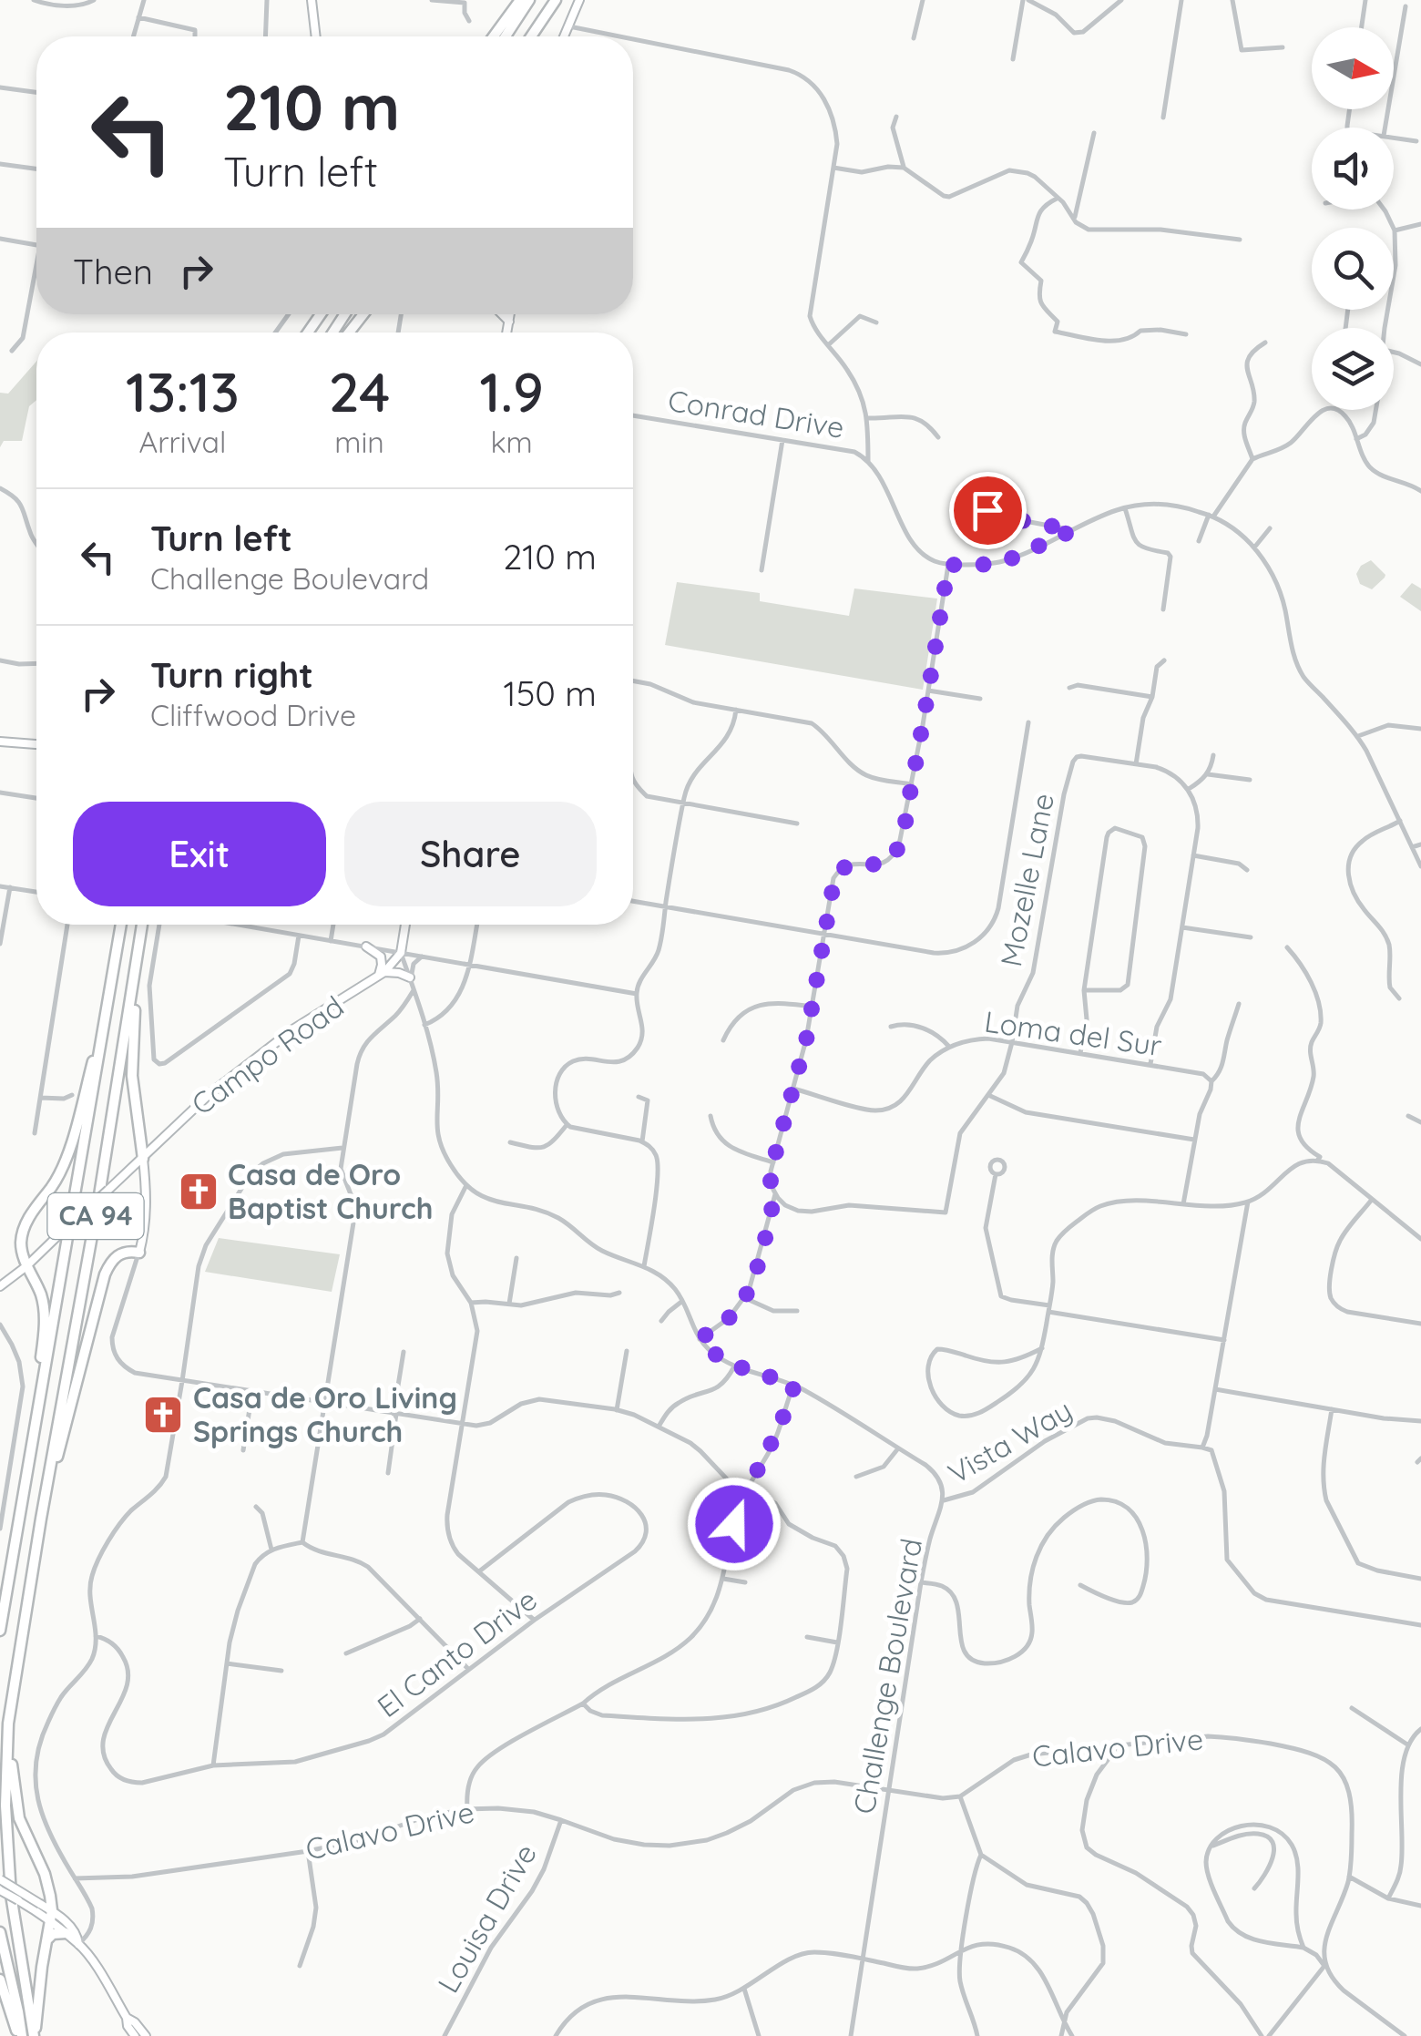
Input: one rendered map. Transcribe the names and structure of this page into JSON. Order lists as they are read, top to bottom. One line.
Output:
{"streets":{"highway":["CA 94"],"main road":["Campo Road"],"street":["Conrad Drive","Mozelle Lane","Loma del Sur","Vista Way","El Canto Drive","Challenge Boulevard","Calavo Drive","Louisa Drive"]},"crossings":[["Mozelle Lane","Loma del Sur"],["Vista Way","Challenge Boulevard"],["Challenge Boulevard","Calavo Drive"],["Calavo Drive","Louisa Drive"]],"places":{"church":["Casa de Oro Baptist Church","Casa de Oro Living Springs Church"]},"north":"right","page":{"turn":["210 m","Turn left"],"then":"Then","eta":["13:13","Arrival","24","min","1.9","km"],"list":[{"name":"Turn left","note":"Challenge Boulevard","value":"210 m"},{"name":"Turn right","note":"Cliffwood Drive","value":"150 m"}],"buttons":["Exit","Share"]}}
